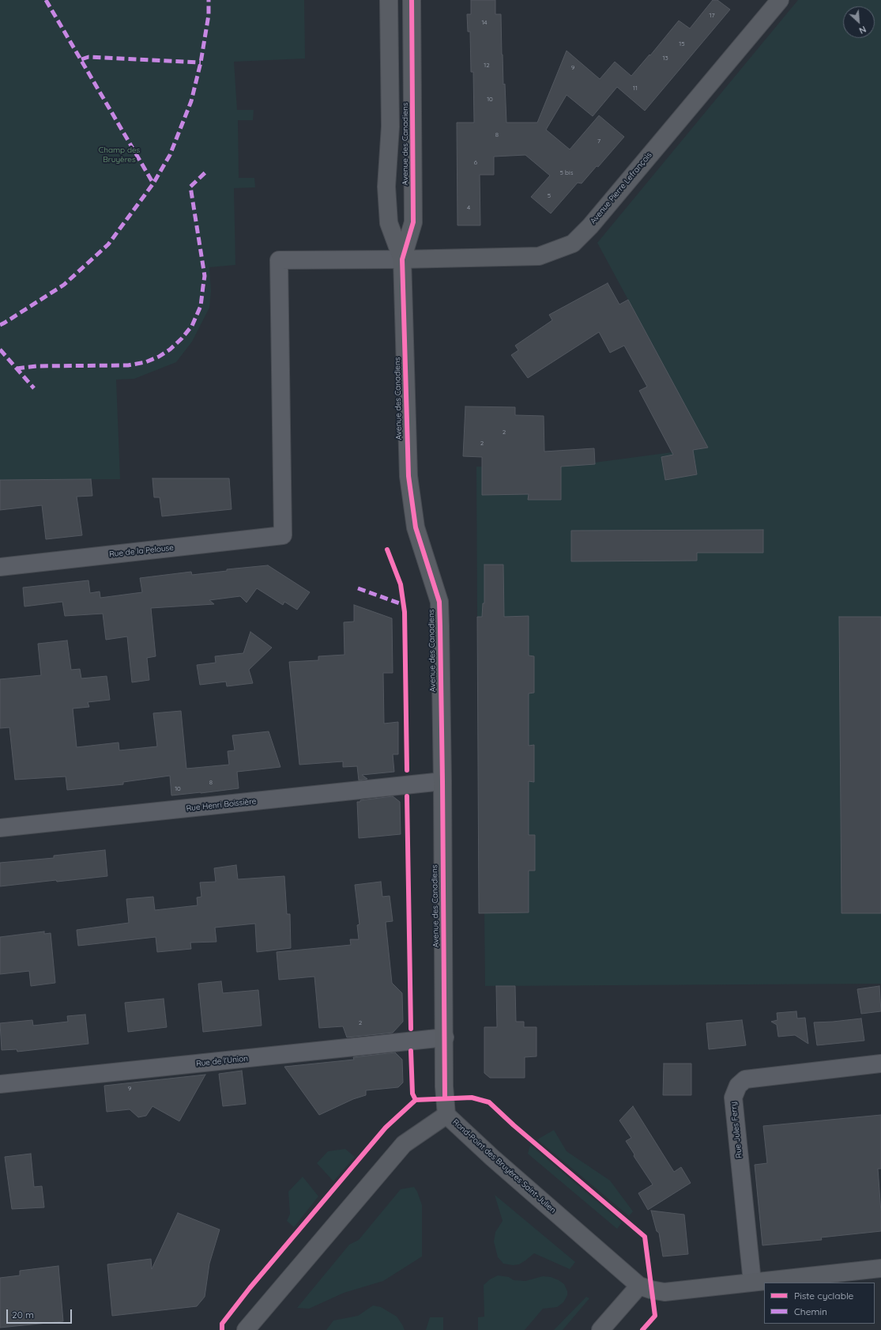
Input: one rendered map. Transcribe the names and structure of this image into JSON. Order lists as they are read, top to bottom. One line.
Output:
{"streets":{"main road":["Avenue des Canadiens","Avenue Pierre Lefrançois","Rond-Point des Bruyères Saint-Julien"],"street":["Rue de la Pelouse","Rue Henri Boissière","Rue de l'Union","Rue Jules Ferry"]},"crossings":[["Avenue des Canadiens","Avenue Pierre Lefrançois"],["Avenue des Canadiens","Rue de la Pelouse"],["Avenue des Canadiens","Rue Henri Boissière"],["Avenue des Canadiens","Rue de l'Union"],["Avenue des Canadiens","Rond-Point des Bruyères Saint-Julien"],["Avenue Pierre Lefrançois","Rue de la Pelouse"]],"parks":["Champ des Bruyères"],"house_numbers":["17","14","15","13","12","9","11","10","8","7","6","5 bis","5","4","2","2","8","10","2","9"],"legend":["Piste cyclable","Chemin"],"scale_bar":"20 m","north":"bottom right"}
